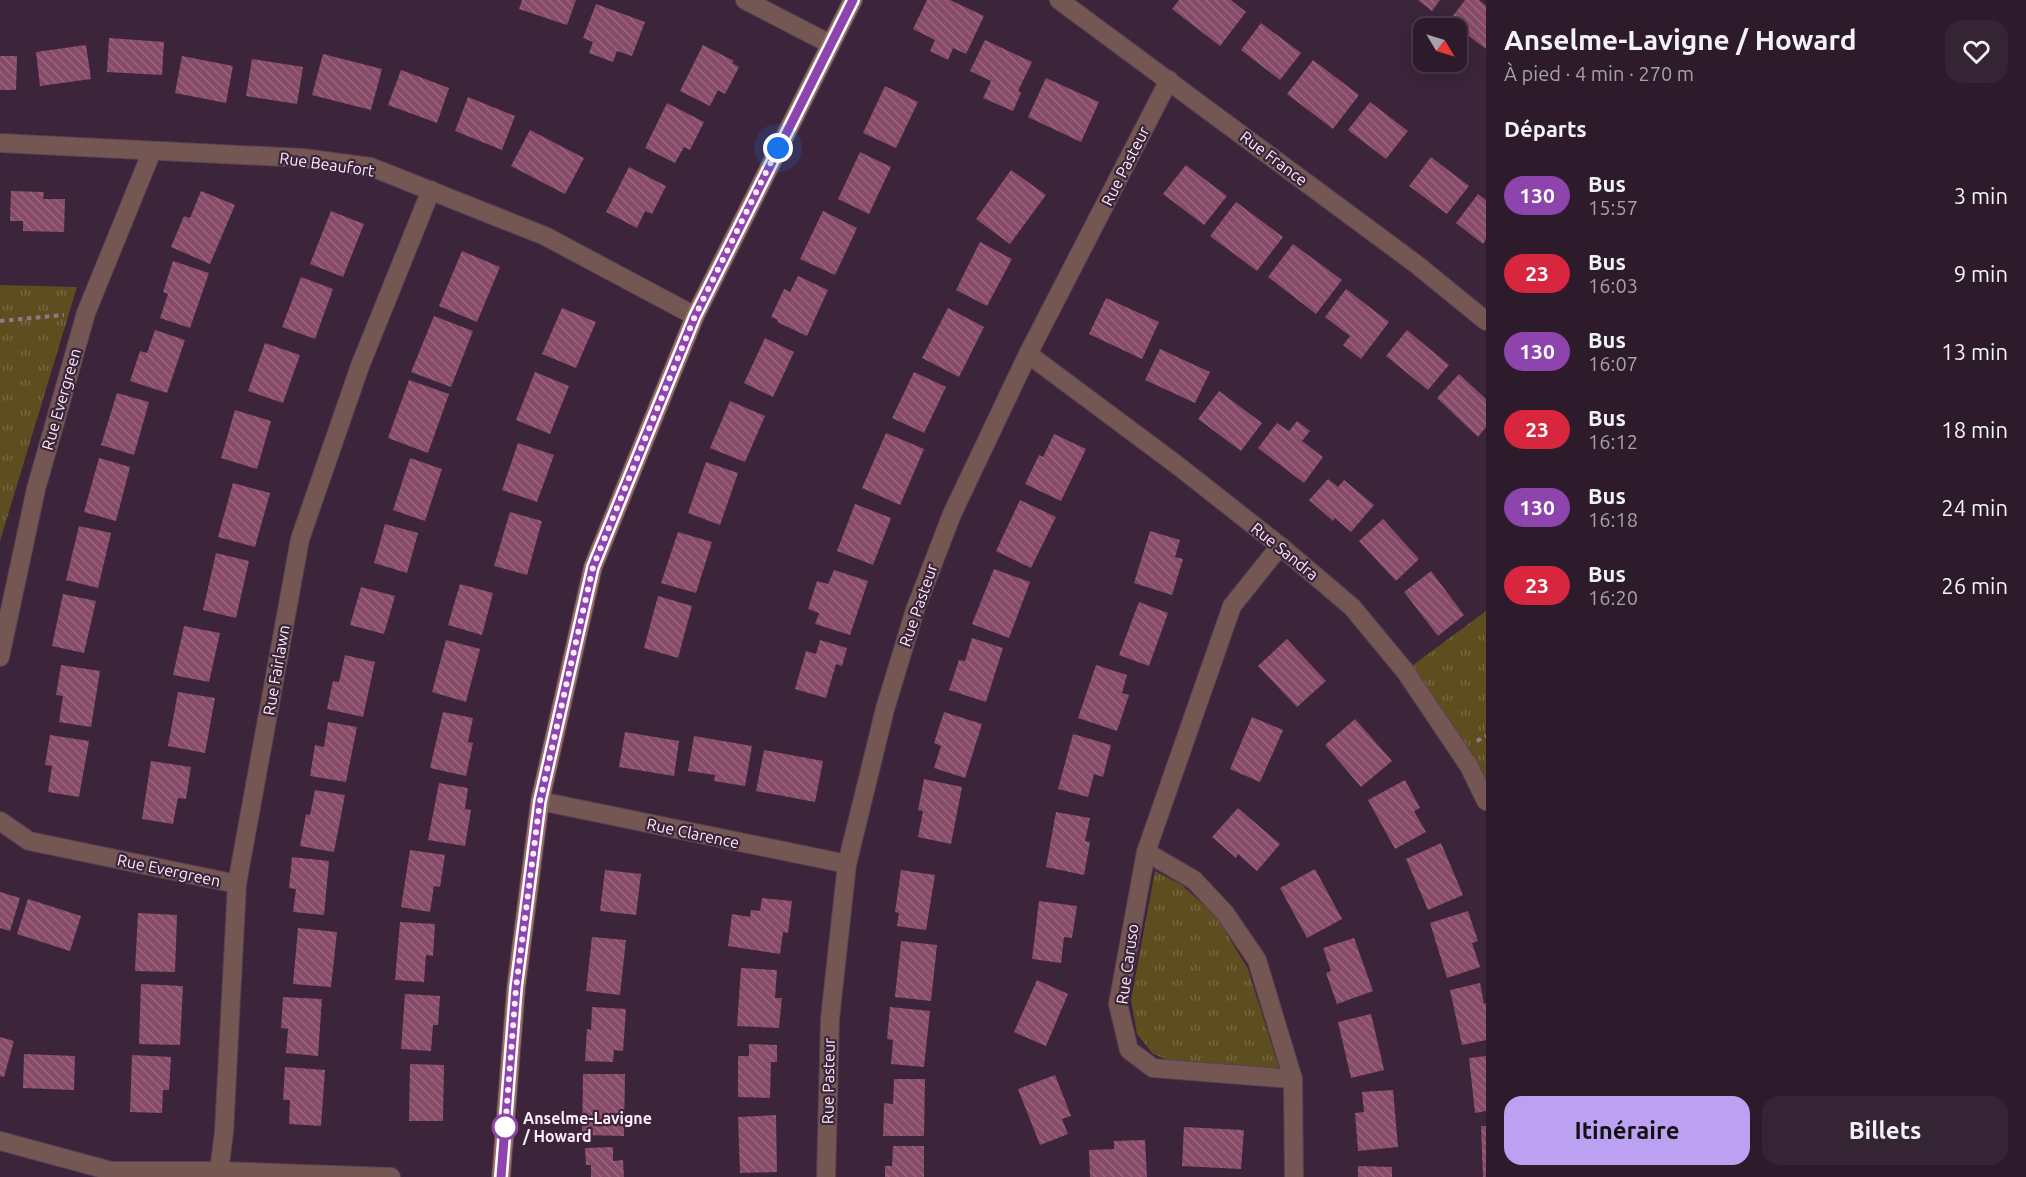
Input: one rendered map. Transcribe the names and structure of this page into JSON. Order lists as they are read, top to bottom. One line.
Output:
{"streets":{"street":["Rue France","Rue Beaufort","Rue Pasteur","Rue Evergreen","Rue Sandra","Rue Fairlawn","Rue Clarence","Rue Caruso"]},"crossings":[["Rue France","Rue Pasteur"],["Rue Beaufort","Rue Evergreen"],["Rue Beaufort","Rue Fairlawn"],["Rue Pasteur","Rue Sandra"],["Rue Pasteur","Rue Clarence"],["Rue Evergreen","Rue Fairlawn"],["Rue Sandra","Rue Caruso"]],"places":["Anselme-Lavigne / Howard"],"lines":["bus line 130"],"north":"bottom right","page":{"heading":[["Anselme-Lavigne / Howard","À pied · 4 min · 270 m"],"Départs"],"list":[{"mark":"130","name":"Bus","note":"15:57","value":"3 min"},{"mark":"23","name":"Bus","note":"16:03","value":"9 min"},{"mark":"130","name":"Bus","note":"16:07","value":"13 min"},{"mark":"23","name":"Bus","note":"16:12","value":"18 min"},{"mark":"130","name":"Bus","note":"16:18","value":"24 min"},{"mark":"23","name":"Bus","note":"16:20","value":"26 min"}],"buttons":["Itinéraire","Billets"]}}
